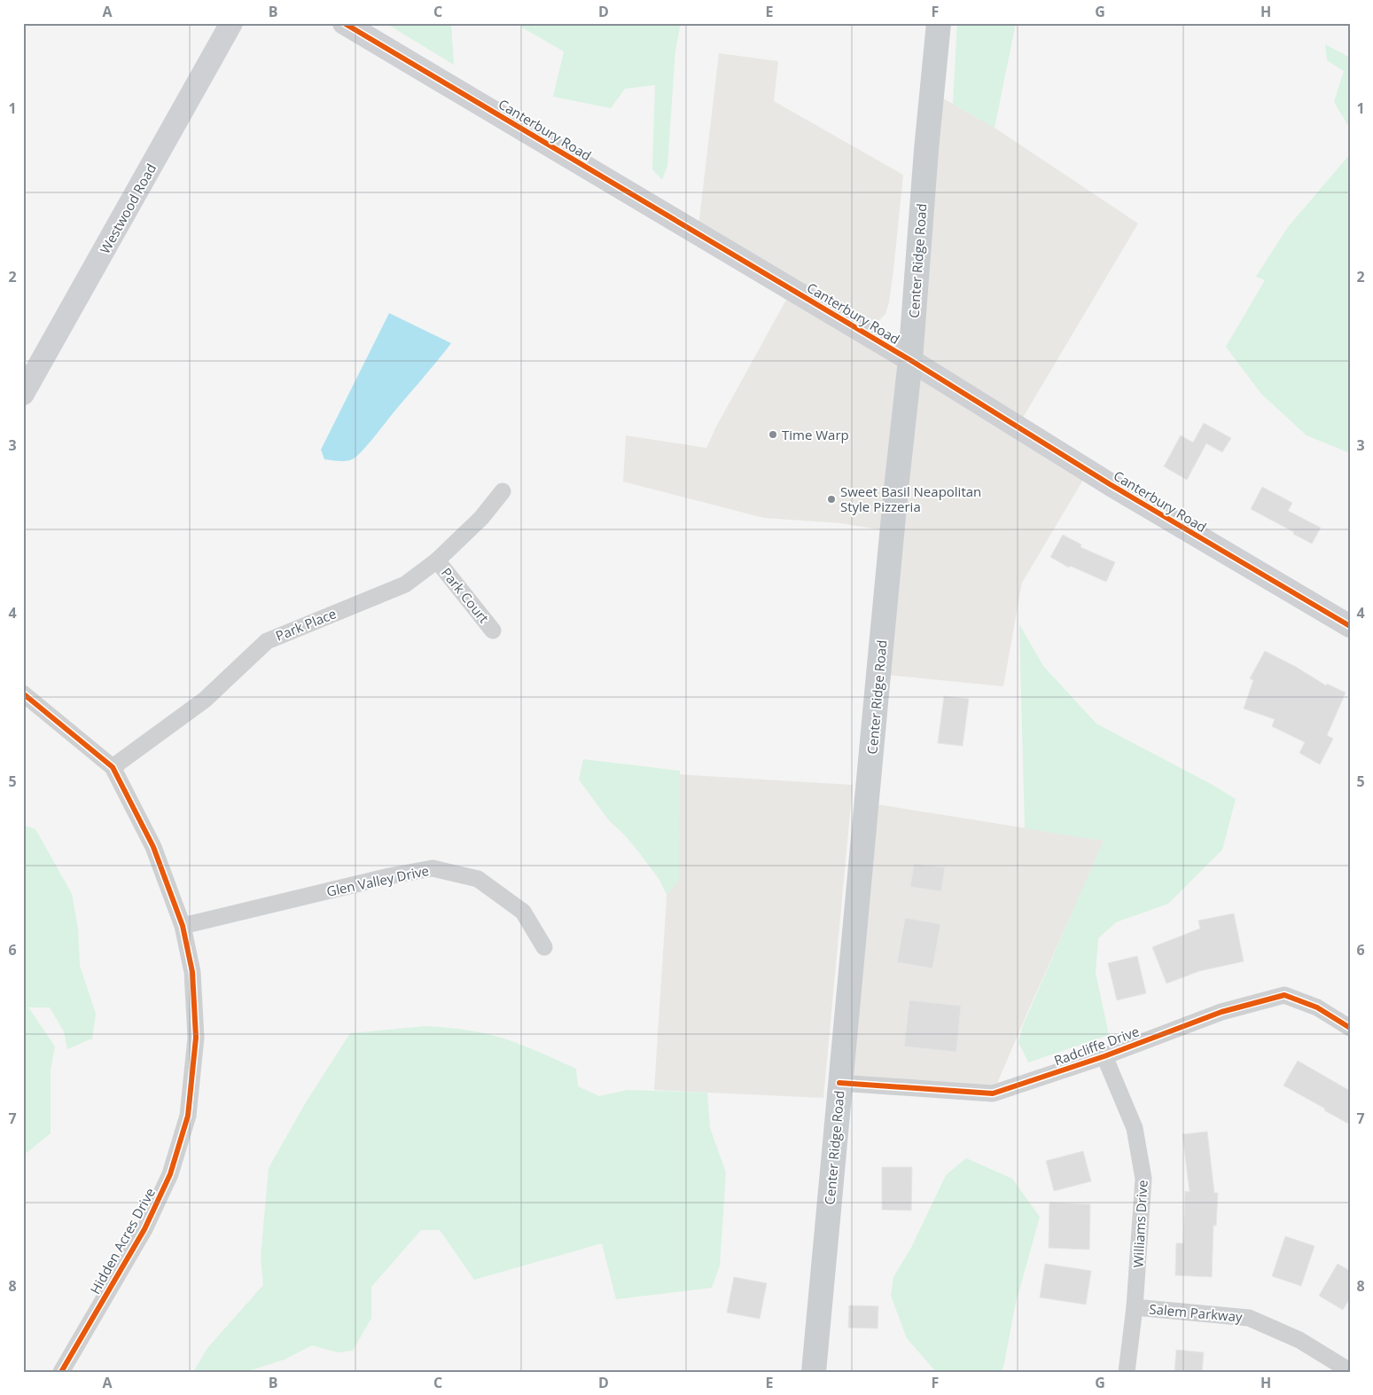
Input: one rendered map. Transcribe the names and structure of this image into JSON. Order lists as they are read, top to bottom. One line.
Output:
{"streets":{"main road":["Center Ridge Road"],"street":["Canterbury Road","Westwood Road","Park Court","Park Place","Glen Valley Drive","Radcliffe Drive","Williams Drive","Hidden Acres Drive","Salem Parkway"]},"crossings":[["Canterbury Road","Center Ridge Road"],["Center Ridge Road","Radcliffe Drive"],["Park Court","Park Place"],["Park Place","Hidden Acres Drive"],["Glen Valley Drive","Hidden Acres Drive"],["Radcliffe Drive","Williams Drive"],["Williams Drive","Salem Parkway"]],"places":["Time Warp","Sweet Basil Neapolitan Style Pizzeria"],"grid":{"columns":["A","B","C","D","E","F","G","H"],"rows":["1","2","3","4","5","6","7","8"]}}
